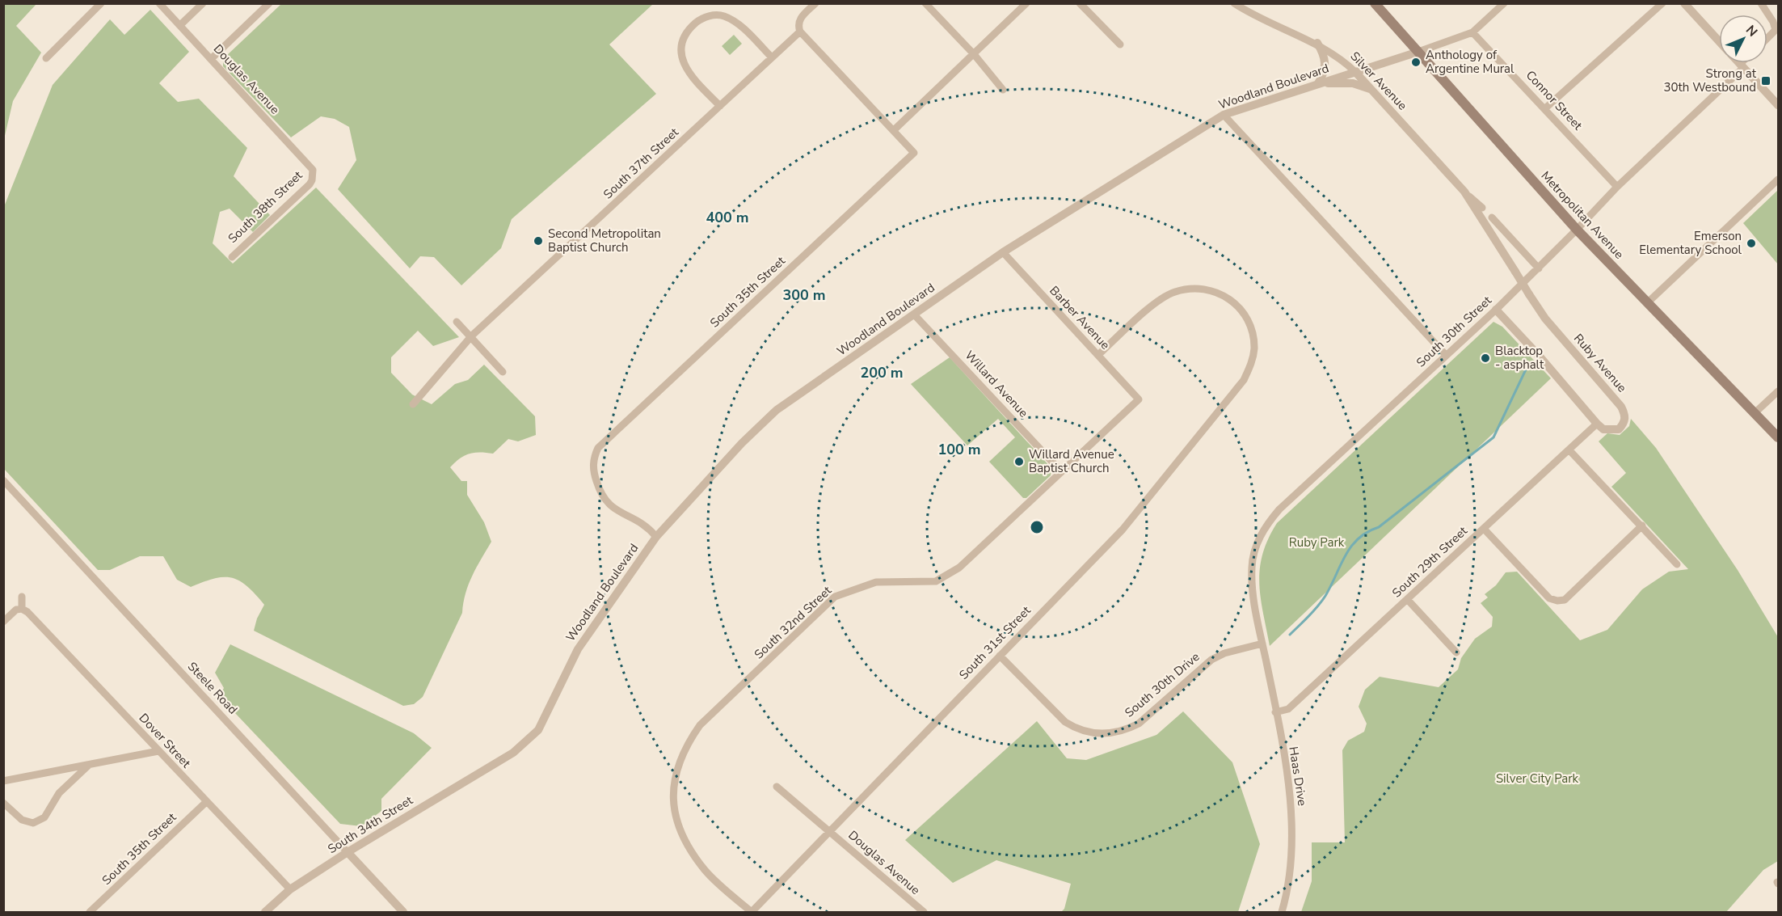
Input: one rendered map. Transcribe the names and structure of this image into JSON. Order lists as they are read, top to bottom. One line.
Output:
{"streets":{"main road":["Metropolitan Avenue"],"street":["Douglas Avenue","Silver Avenue","Woodland Boulevard","Connor Street","South 37th Street","South 38th Street","South 35th Street","Barber Avenue","South 30th Street","Ruby Avenue","Willard Avenue","South 29th Street","South 32nd Street","South 31st Street","South 30th Drive","Steele Road","Dover Street","Haas Drive","South 34th Street"]},"crossings":[["Douglas Avenue","South 38th Street"],["Douglas Avenue","South 31st Street"],["Silver Avenue","Woodland Boulevard"],["Silver Avenue","Ruby Avenue"],["Woodland Boulevard","Metropolitan Avenue"],["Woodland Boulevard","South 35th Street"],["Woodland Boulevard","Barber Avenue"],["Woodland Boulevard","Willard Avenue"],["Woodland Boulevard","South 34th Street"],["Connor Street","South 30th Street"],["Metropolitan Avenue","South 30th Street"],["South 35th Street","Dover Street"],["Barber Avenue","South 32nd Street"],["Barber Avenue","South 31st Street"],["South 30th Street","South 30th Drive"],["South 30th Street","Haas Drive"],["Ruby Avenue","South 29th Street"],["Willard Avenue","South 32nd Street"],["South 29th Street","Haas Drive"],["South 32nd Street","South 31st Street"],["South 31st Street","South 30th Drive"],["South 30th Drive","Haas Drive"],["Steele Road","South 34th Street"],["Dover Street","South 34th Street"]],"parks":["Ruby Park","Silver City Park"],"places":{"other":["Anthology of Argentine Mural","Second Metropolitan Baptist Church","Emerson Elementary School","Blacktop - asphalt","Willard Avenue Baptist Church"],"transit":["Strong at 30th Westbound"]},"north":"top right","rings":["400 m","300 m","200 m","100 m"]}
